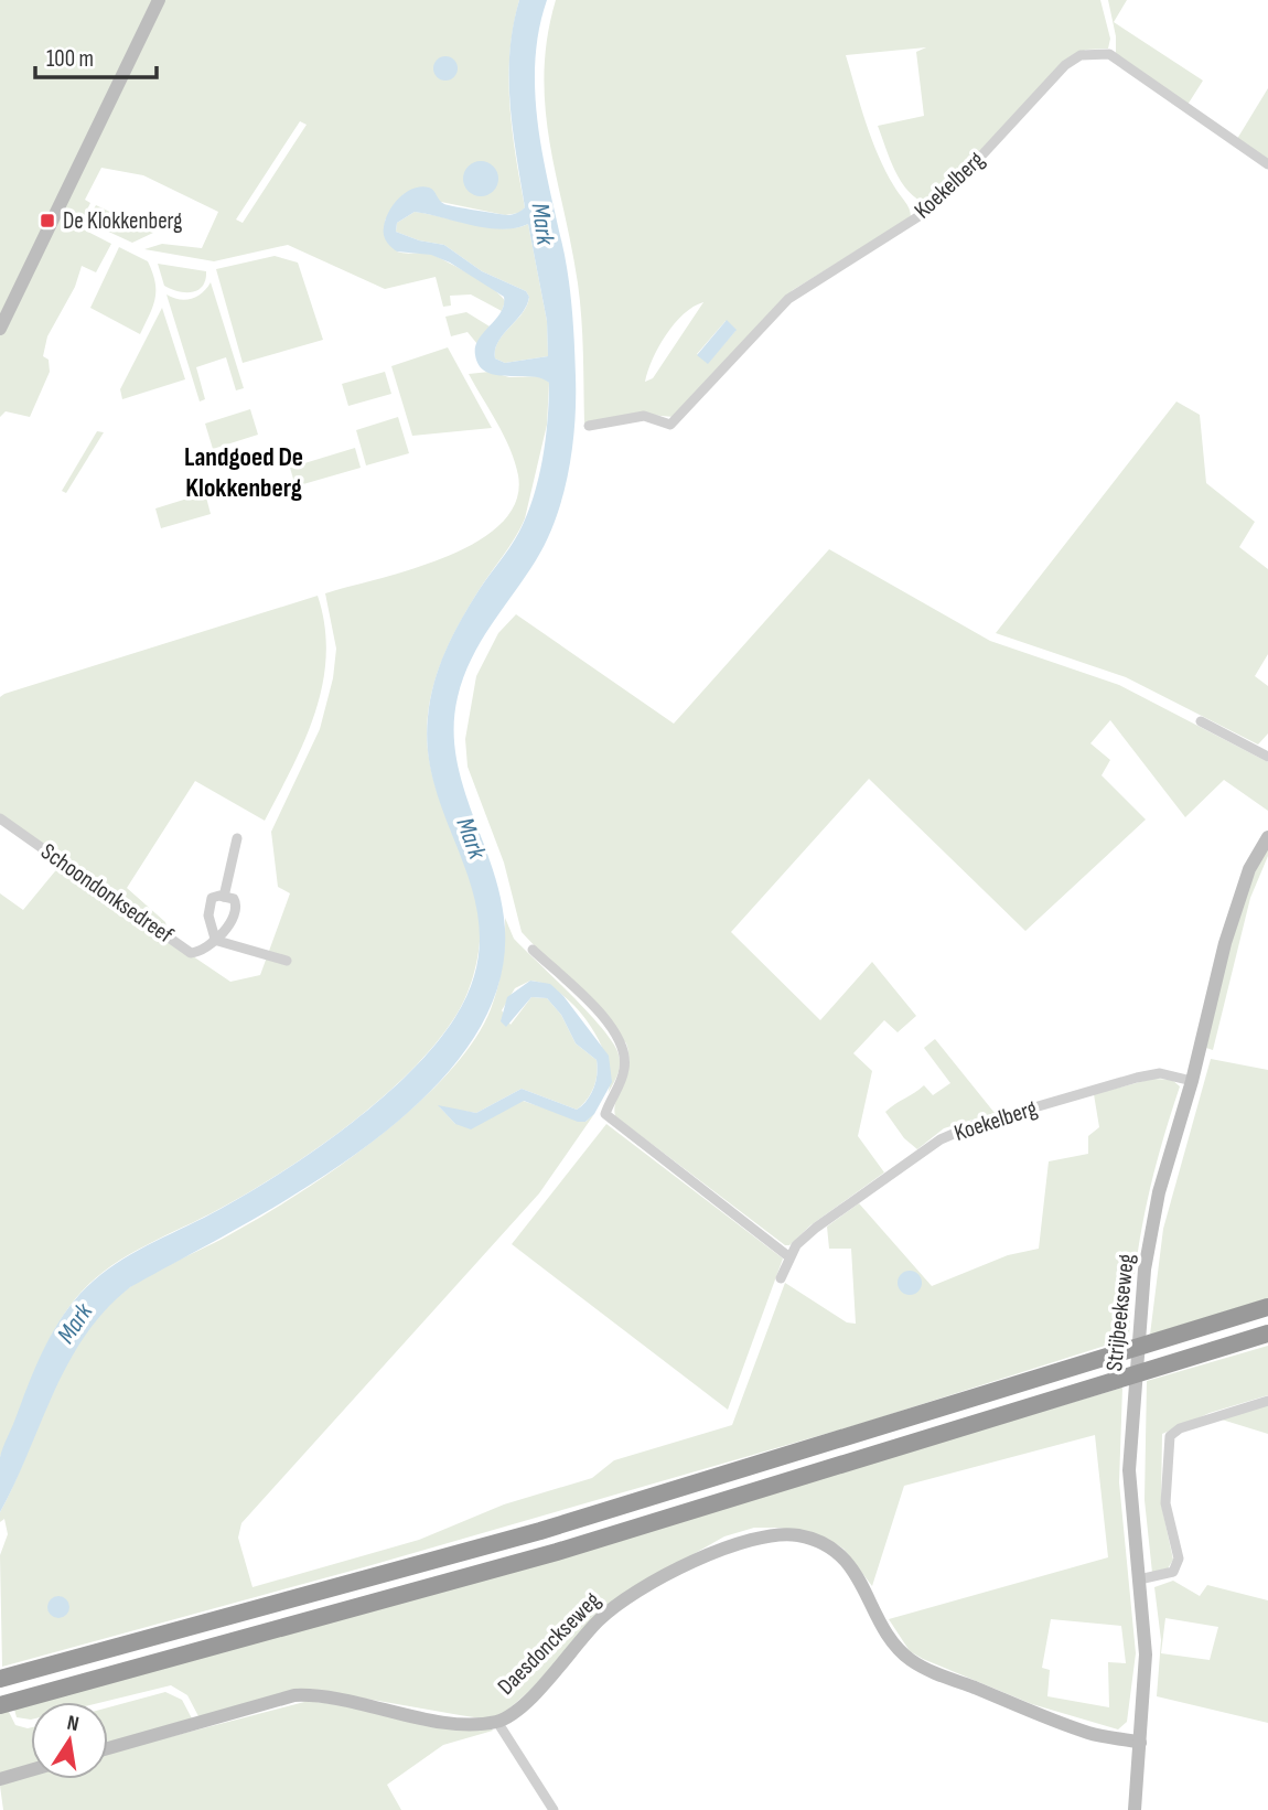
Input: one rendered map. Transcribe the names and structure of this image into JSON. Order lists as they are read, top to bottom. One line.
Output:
{"streets":{"street":["Koekelberg","Schoondonksedreef","Strijbeekseweg","Daesdonckseweg"]},"crossings":[["Koekelberg","Strijbeekseweg"],["Strijbeekseweg","Daesdonckseweg"]],"districts":["Landgoed De Klokkenberg"],"water":["Mark"],"places":{"transit":["De Klokkenberg"]},"scale_bar":"100 m","north":"top"}
